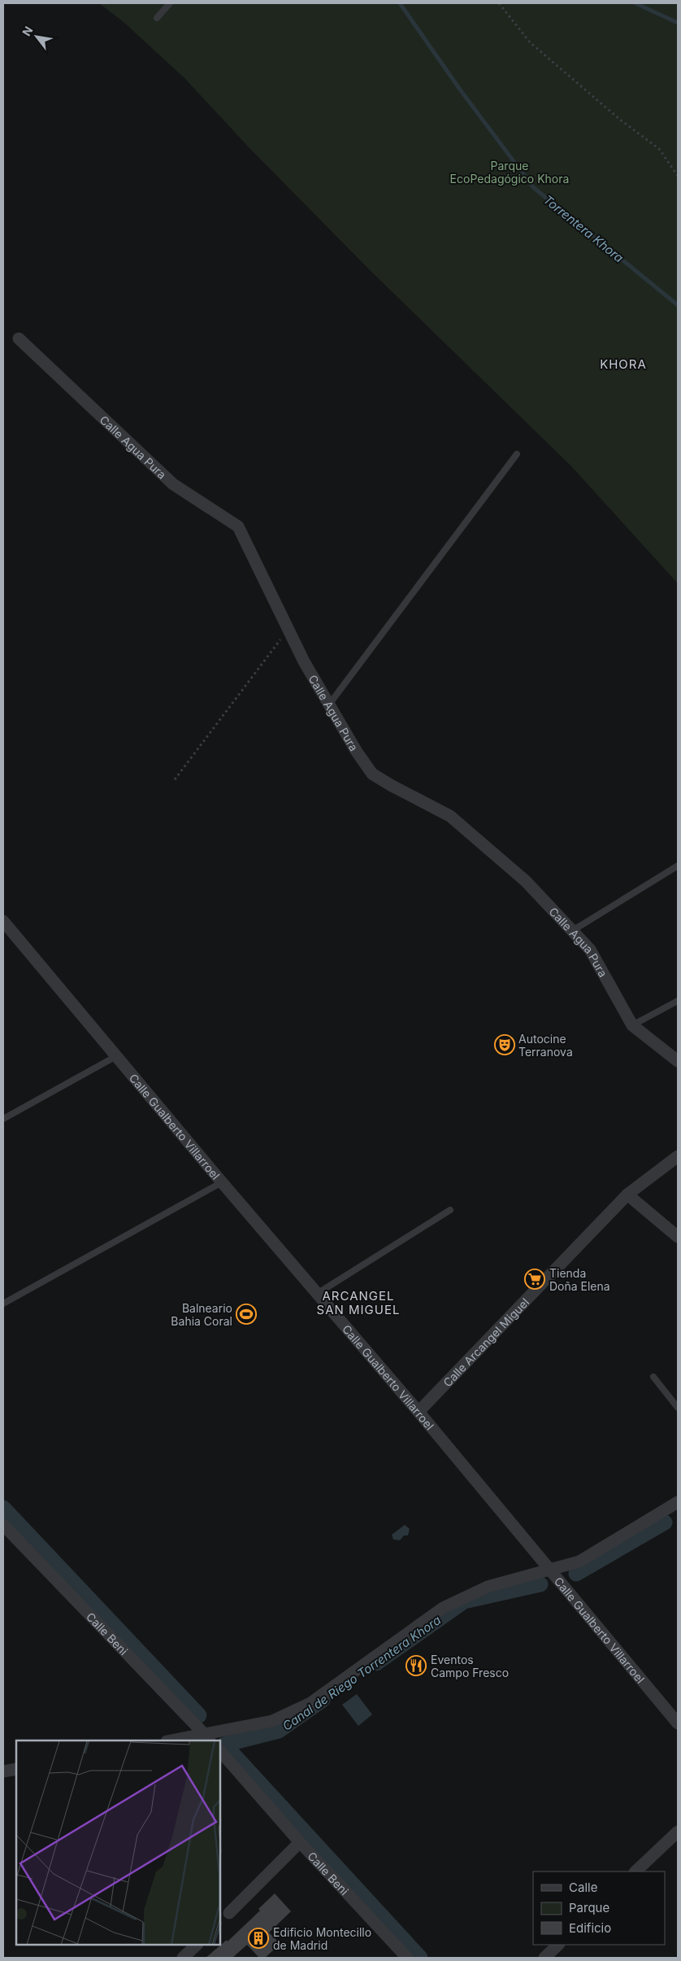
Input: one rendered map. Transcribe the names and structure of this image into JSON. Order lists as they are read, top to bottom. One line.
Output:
{"streets":{"street":["Calle Agua Pura","Calle Gualberto Villarroel","Calle Arcangel Miguel","Calle Beni"]},"crossings":[["Calle Gualberto Villarroel","Calle Arcangel Miguel"]],"districts":["KHORA","ARCANGEL SAN MIGUEL"],"water":["Torrentera Khora","Canal de Riego Torrentera Khora"],"parks":["Parque EcoPedagógico Khora"],"places":{"theatre":["Autocine Terranova"],"supermarket":["Tienda Doña Elena"],"sports":["Balneario Bahia Coral"],"restaurant":["Eventos Campo Fresco"],"building":["Edificio Montecillo de Madrid"]},"legend":["Calle","Parque","Edificio"],"north":"top left"}
